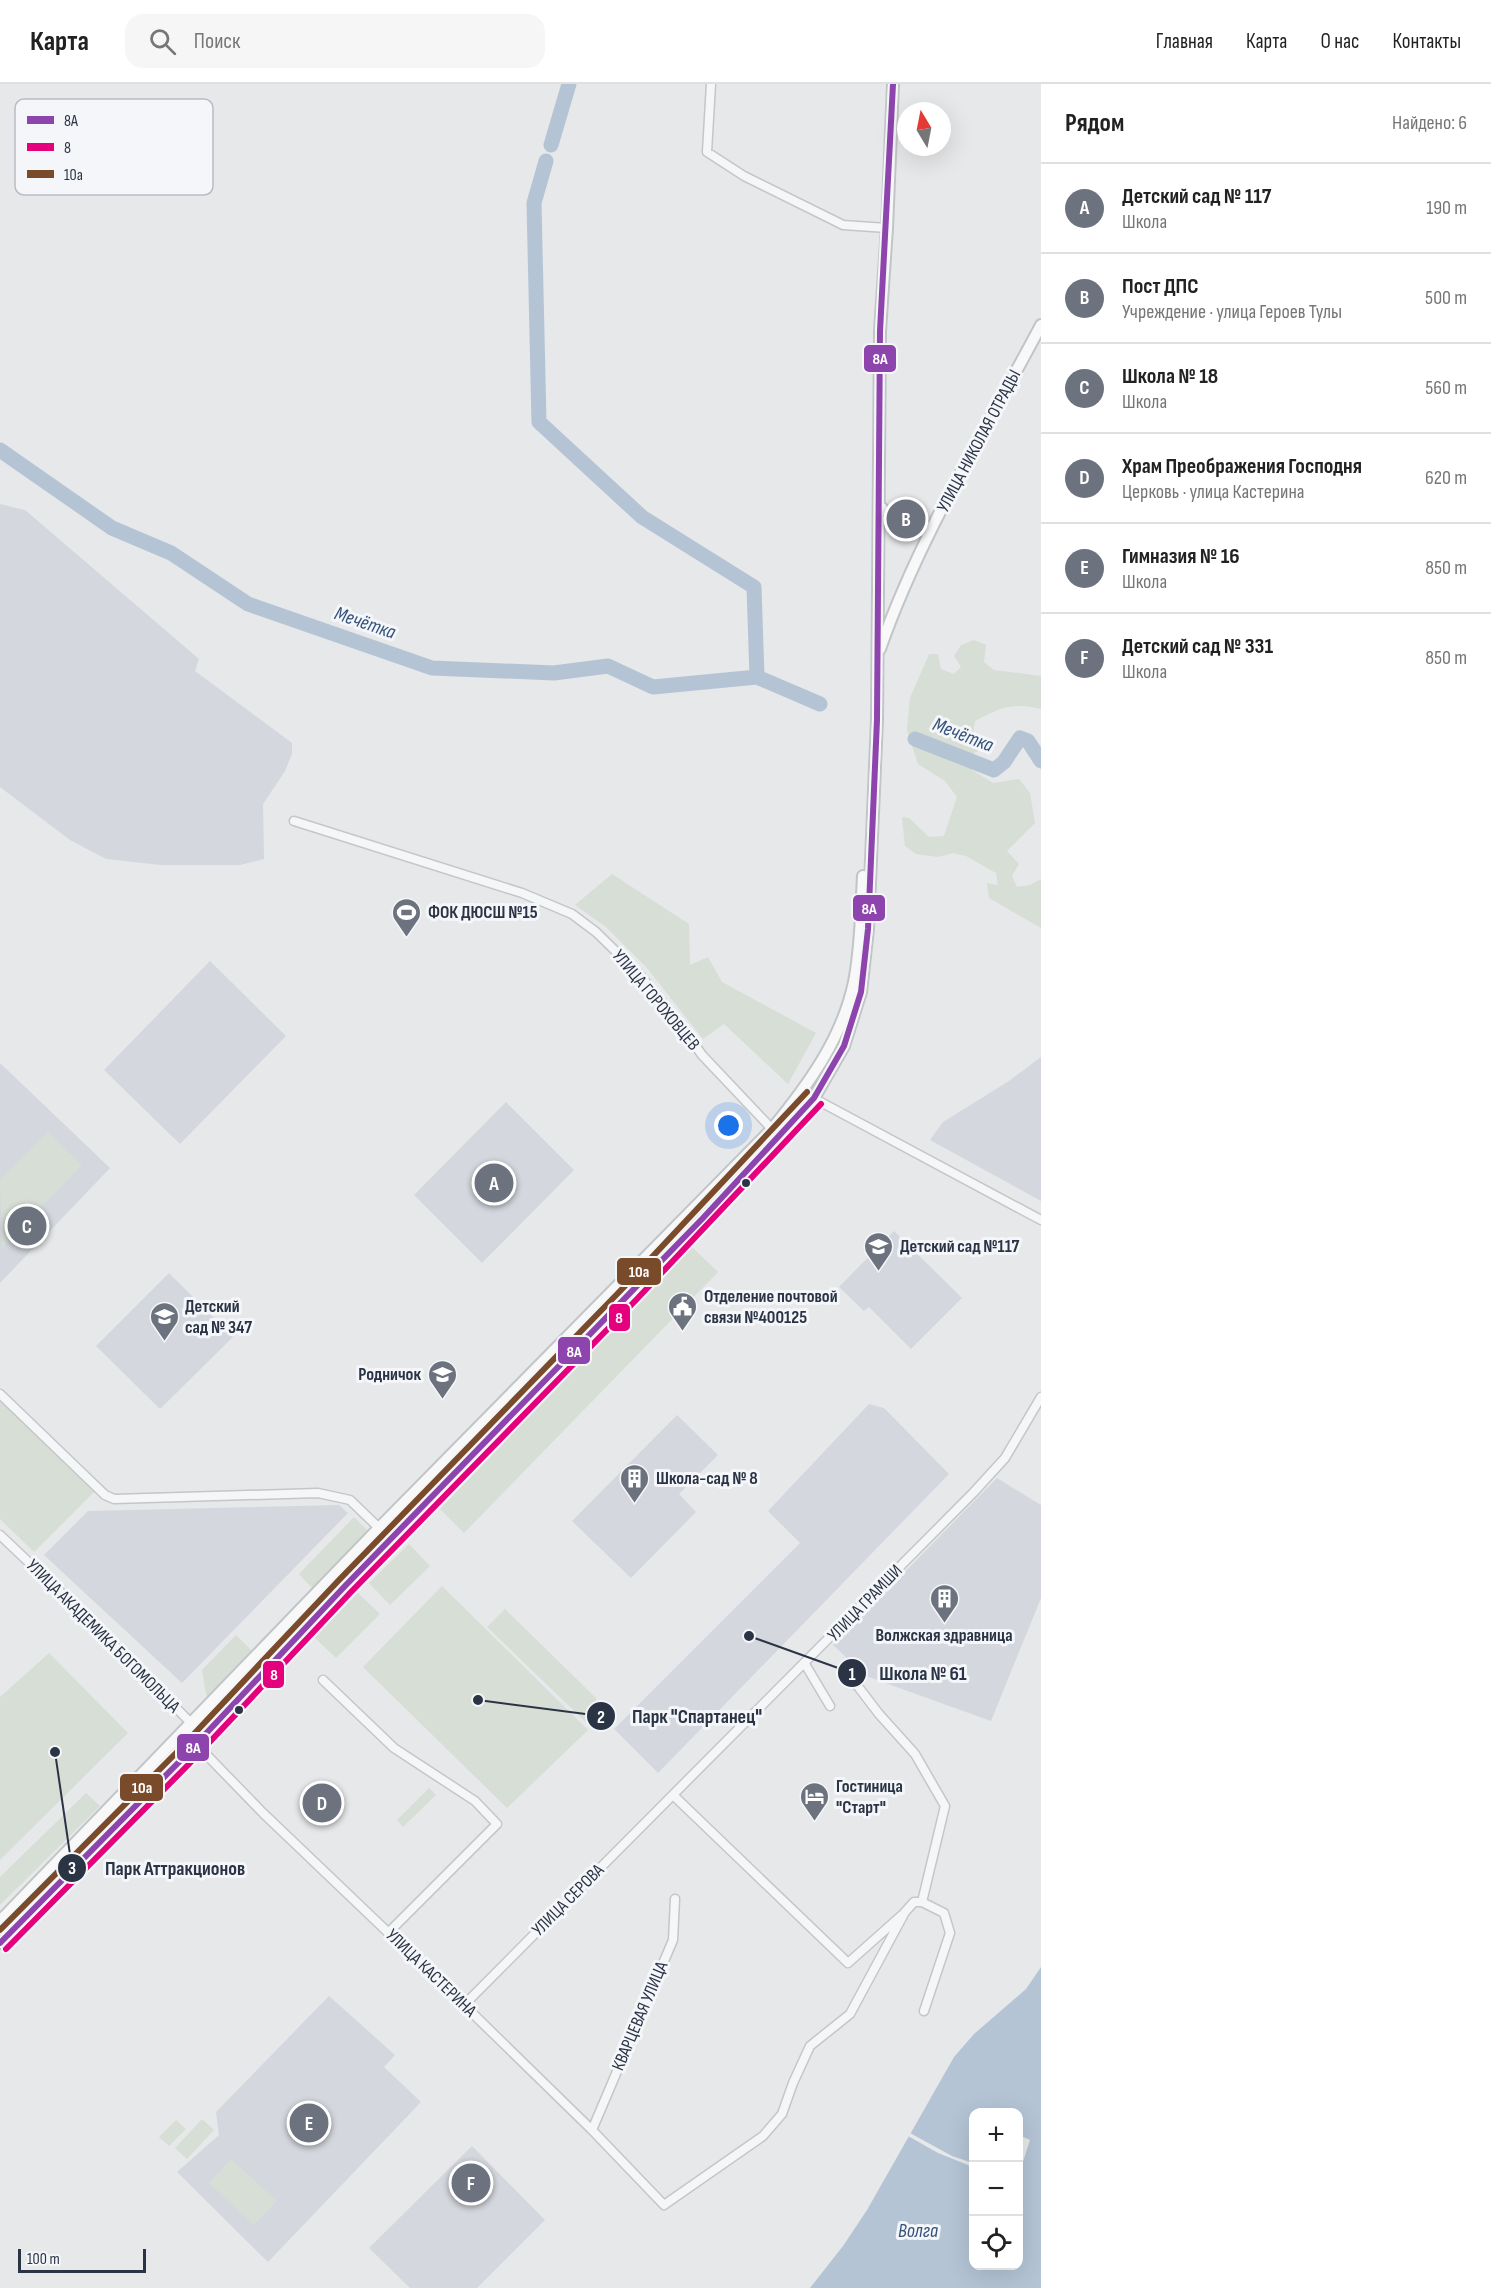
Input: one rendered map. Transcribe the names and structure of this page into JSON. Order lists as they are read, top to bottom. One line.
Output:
{"streets":{"main road":["УЛИЦА НИКОЛАЯ ОТРАДЫ"],"street":["УЛИЦА ГОРОХОВЦЕВ","УЛИЦА ГРАМШИ","УЛИЦА АКАДЕМИКА БОГОМОЛЬЦА","УЛИЦА СЕРОВА","УЛИЦА КАСТЕРИНА","КВАРЦЕВАЯ УЛИЦА"]},"crossings":[["УЛИЦА НИКОЛАЯ ОТРАДЫ","УЛИЦА ГОРОХОВЦЕВ"],["УЛИЦА НИКОЛАЯ ОТРАДЫ","УЛИЦА АКАДЕМИКА БОГОМОЛЬЦА"],["УЛИЦА НИКОЛАЯ ОТРАДЫ","УЛИЦА КАСТЕРИНА"],["УЛИЦА ГРАМШИ","УЛИЦА СЕРОВА"],["УЛИЦА АКАДЕМИКА БОГОМОЛЬЦА","УЛИЦА КАСТЕРИНА"],["УЛИЦА СЕРОВА","УЛИЦА КАСТЕРИНА"],["УЛИЦА КАСТЕРИНА","КВАРЦЕВАЯ УЛИЦА"]],"water":["Мечётка","Волга"],"places":{"sports":["ФОК ДЮСШ №15"],"school or university":["Детский сад №117","Детский сад № 347","Родничок"],"public building":["Отделение почтовой связи №400125"],"building":["Школа-сад № 8","Волжская здравница"],"other":["Школа № 61","Парк \"Спартанец\"","Парк Аттракционов"],"hotel":["Гостиница \"Старт\""]},"lines":["transit line 8А","transit line 10а","transit line 8"],"legend":["8А","8","10а"],"scale_bar":"100 m","north":"top","page":{"header":"Карта","search":"Поиск","nav":["Главная","Карта","О нас","Контакты"],"heading":["Рядом","Найдено: 6"],"list":[{"mark":"A","name":"Детский сад № 117","note":"Школа","value":"190 m"},{"mark":"B","name":"Пост ДПС","note":"Учреждение · улица Героев Тулы","value":"500 m"},{"mark":"C","name":"Школа № 18","note":"Школа","value":"560 m"},{"mark":"D","name":"Храм Преображения Господня","note":"Церковь · улица Кастерина","value":"620 m"},{"mark":"E","name":"Гимназия № 16","note":"Школа","value":"850 m"},{"mark":"F","name":"Детский сад № 331","note":"Школа","value":"850 m"}],"pins":["B","A","C","D","E","F"],"map_buttons":["+","−"],"scale":"100 m"}}
